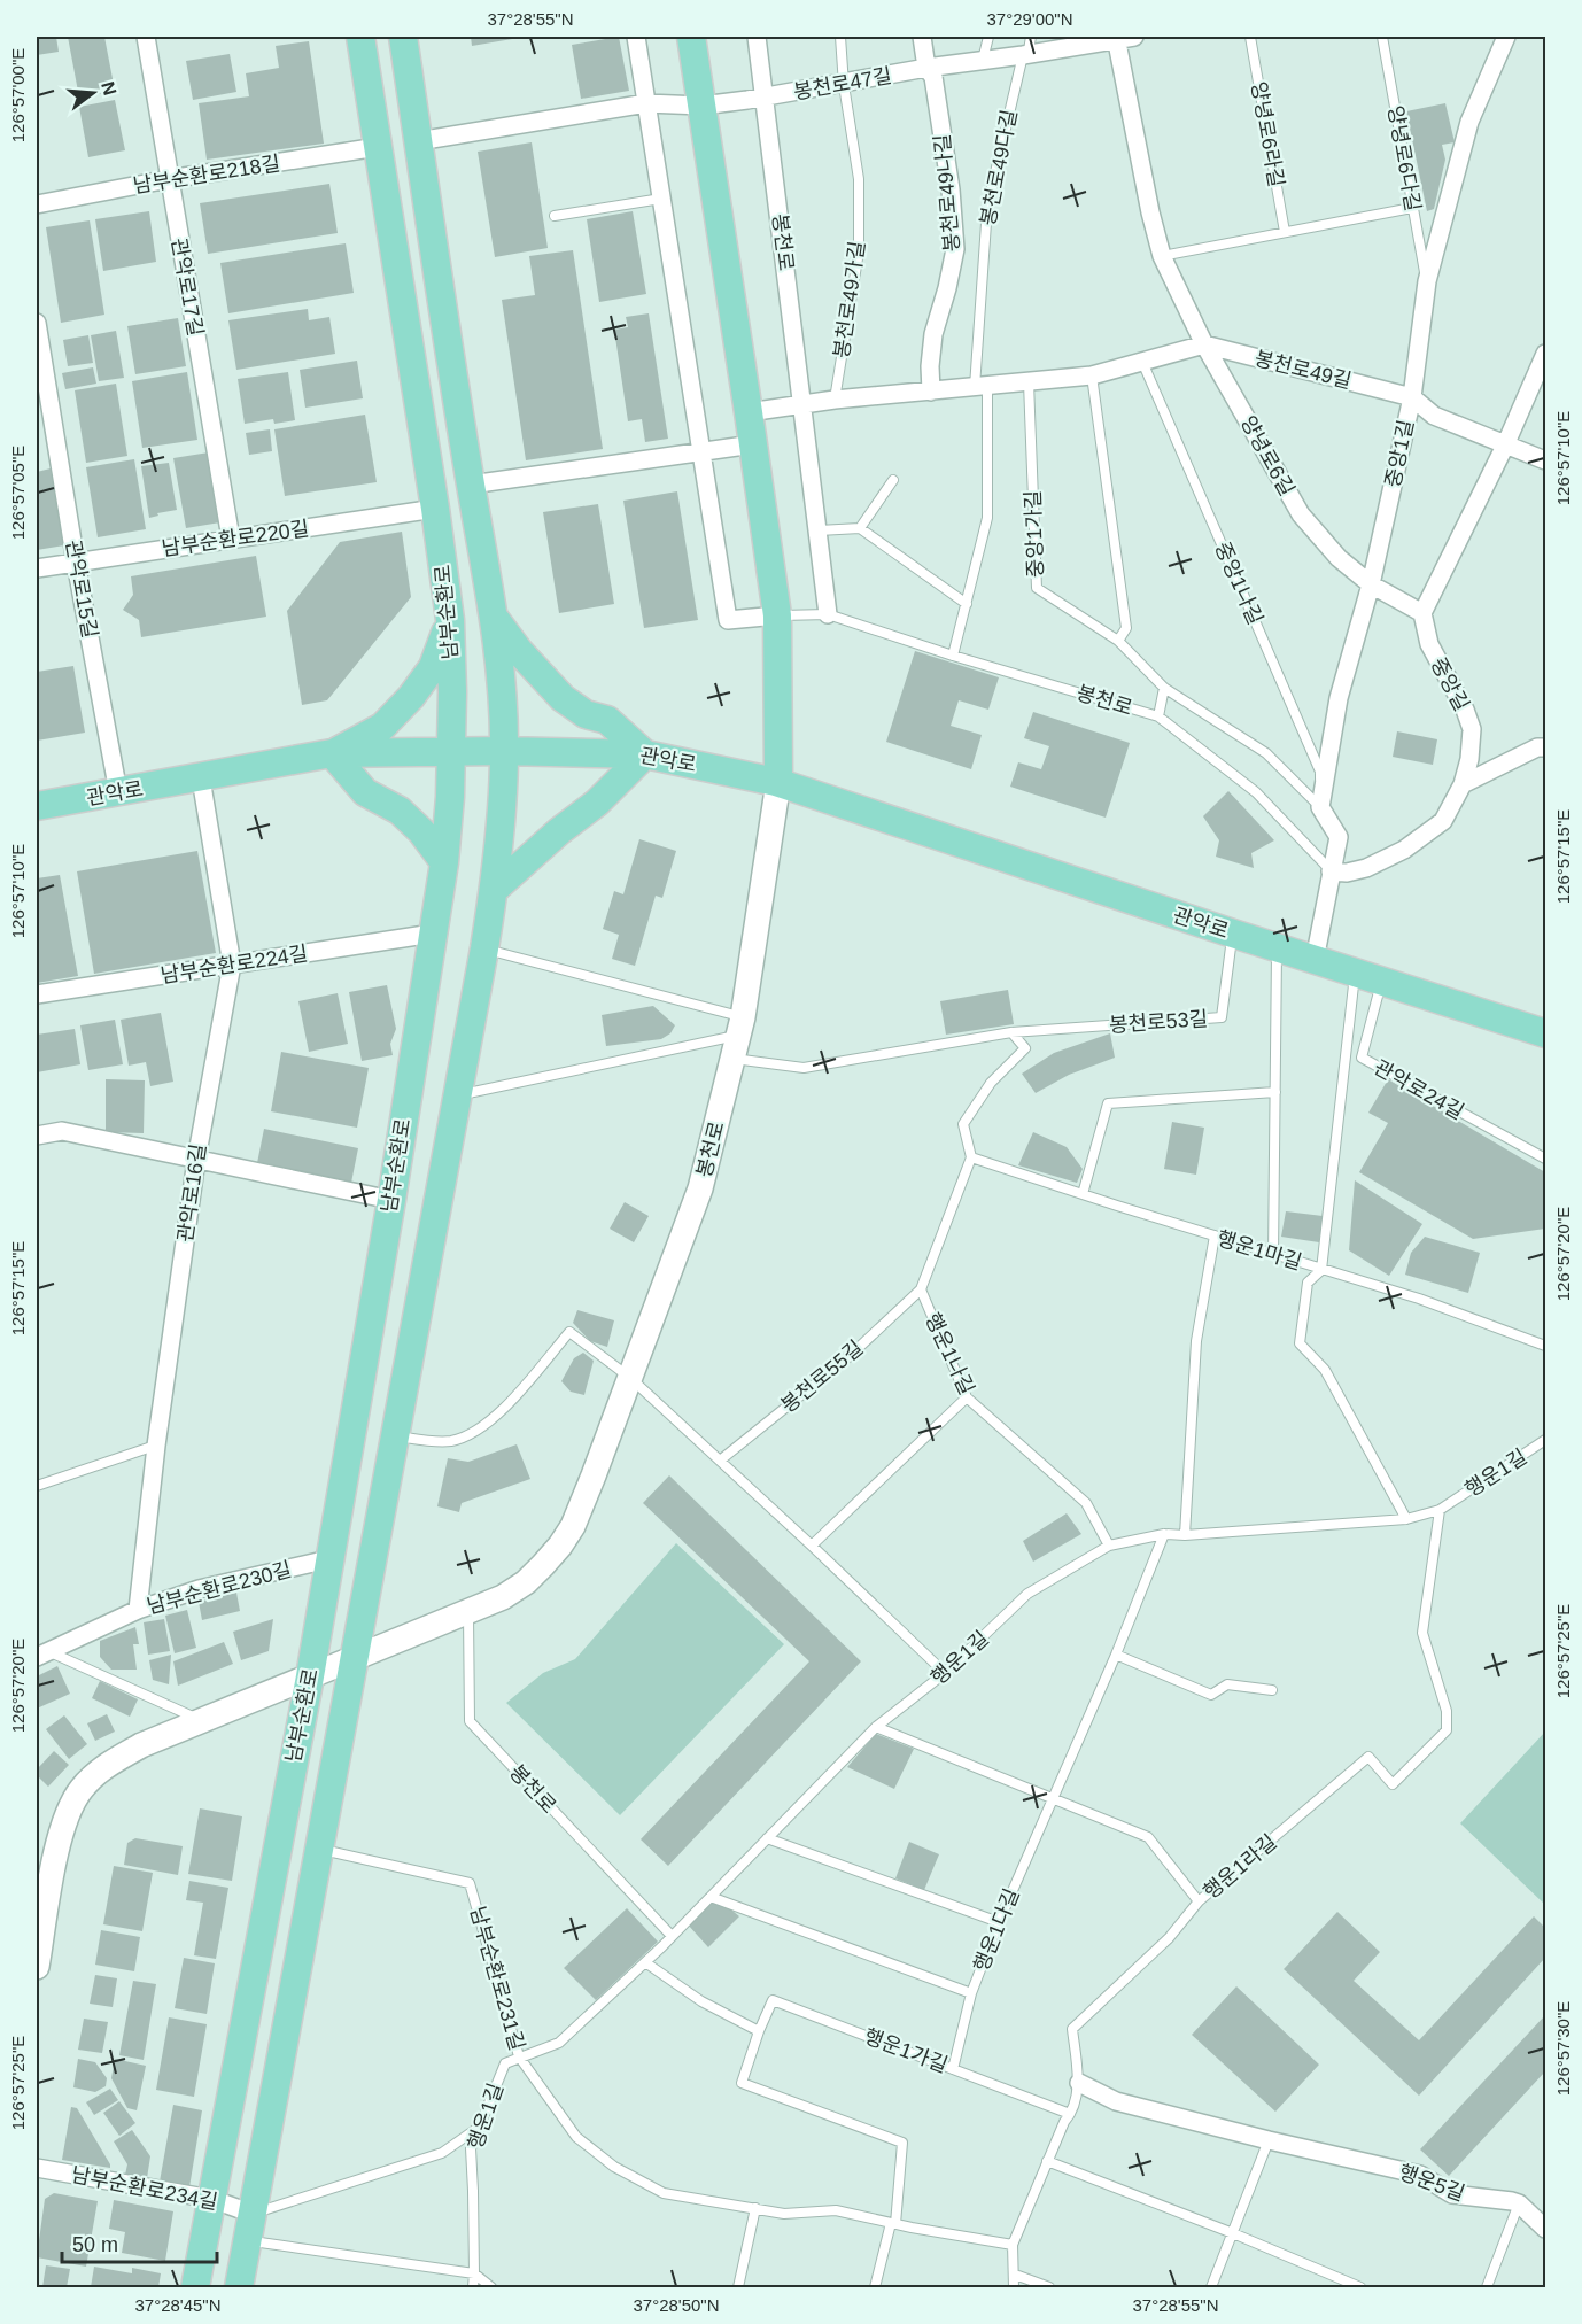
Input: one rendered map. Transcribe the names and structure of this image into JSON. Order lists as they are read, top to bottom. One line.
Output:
{"streets":{"main road":["봉천로","남부순환로","관악로"],"street":["봉천로47길","남부순환로218길","봉천로49나길","관악로17길","봉천로49길","중앙1길","양녕로6길","남부순환로220길","관악로15길","중앙길","남부순환로224길","관악로16길","남부순환로230길","행운5길","남부순환로234길"],"lane":["양녕로6라길","양녕로6다길","봉천로49다길","봉천로49가길","중앙1가길","중앙1나길","봉천로53길","관악로24길","행운1마길","행운1나길","봉천로55길","행운1길","행운1라길","행운1다길","남부순환로231길","행운1가길"]},"crossings":[["봉천로47길","봉천로49다길"],["봉천로47길","봉천로49나길"],["봉천로47길","봉천로"],["봉천로47길","봉천로49가길"],["봉천로47길","양녕로6길"],["양녕로6다길","중앙1길"],["봉천로49다길","봉천로49길"],["남부순환로218길","관악로17길"],["남부순환로218길","남부순환로"],["봉천로49나길","봉천로49길"],["봉천로","봉천로49길"],["봉천로","남부순환로"],["봉천로","중앙길"],["봉천로","관악로"],["봉천로","봉천로53길"],["봉천로","행운1길"],["관악로17길","남부순환로220길"],["봉천로49가길","봉천로49길"],["봉천로49길","중앙1길"],["봉천로49길","양녕로6길"],["봉천로49길","중앙1가길"],["봉천로49길","중앙1나길"],["중앙1길","양녕로6길"],["중앙1길","중앙1가길"],["중앙1길","중앙1나길"],["양녕로6길","중앙길"],["중앙1가길","중앙1나길"],["남부순환로220길","관악로15길"],["남부순환로220길","남부순환로"],["관악로15길","관악로"],["남부순환로","관악로"],["남부순환로","남부순환로224길"],["남부순환로","남부순환로230길"],["남부순환로","남부순환로231길"],["남부순환로","남부순환로234길"],["관악로","봉천로53길"],["관악로","관악로24길"],["관악로","관악로16길"],["남부순환로224길","관악로16길"],["관악로16길","남부순환로230길"],["행운1마길","행운1나길"],["행운1나길","봉천로55길"],["행운1나길","행운1길"],["행운1길","행운1라길"],["행운1길","행운1다길"],["행운1길","남부순환로231길"],["행운1라길","남부순환로231길"],["행운1라길","행운1가길"],["행운1라길","행운5길"],["행운1다길","행운1가길"],["남부순환로231길","행운1가길"]],"scale_bar":"50 m","north":"right","coordinates":["37°28'55\"N","37°29'00\"N","126°57'00\"E","126°57'10\"E","126°57'05\"E","126°57'15\"E","126°57'20\"E","126°57'25\"E","126°57'30\"E","37°28'45\"N","37°28'50\"N"]}
